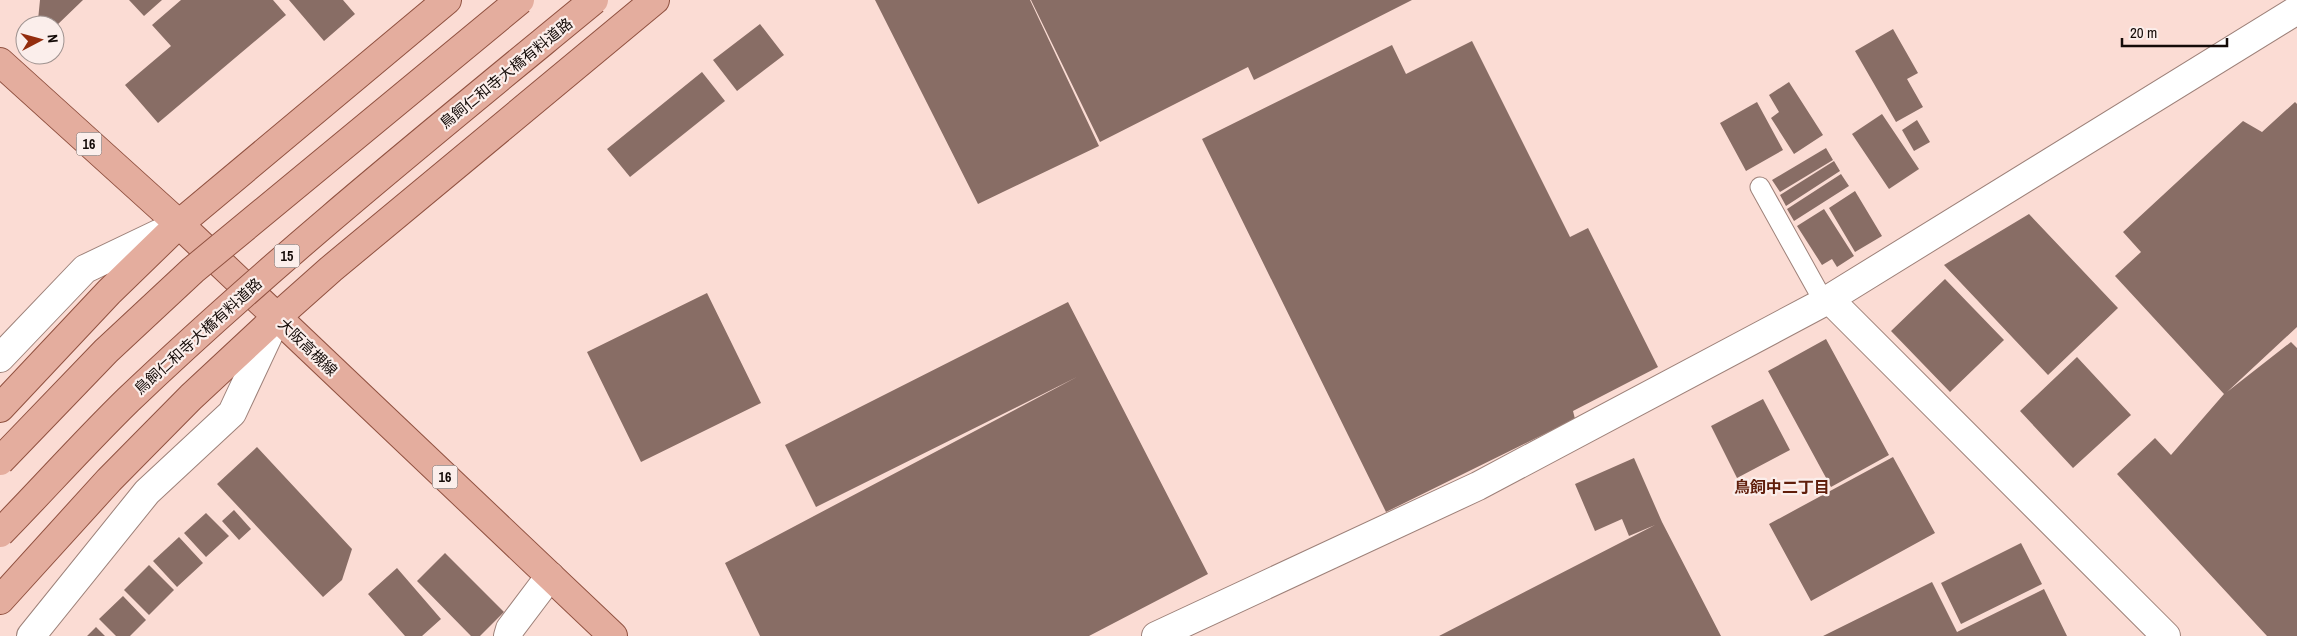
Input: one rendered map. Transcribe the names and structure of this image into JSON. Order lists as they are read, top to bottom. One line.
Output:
{"streets":{"main road":["鳥飼仁和寺大橋有料道路","16","15","大阪高槻線"]},"districts":["鳥飼中二丁目"],"scale_bar":"20 m","north":"right"}
